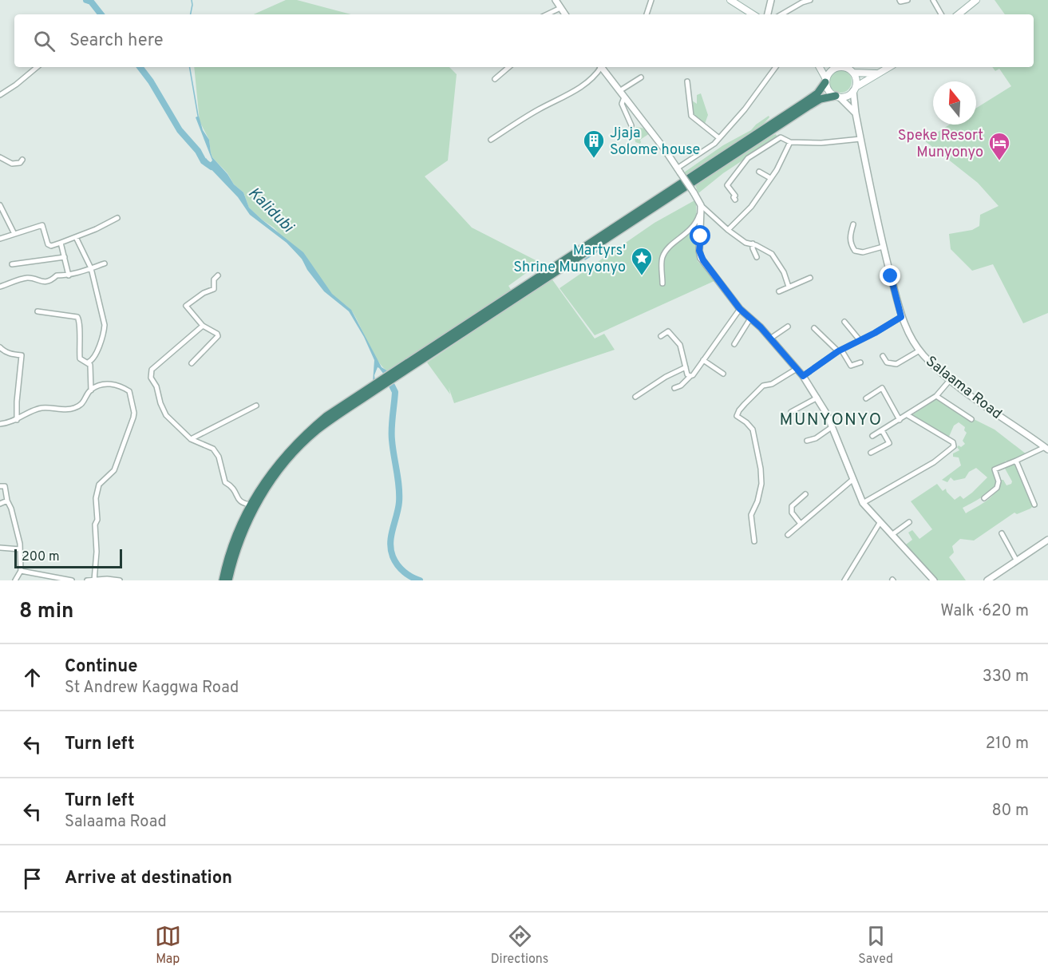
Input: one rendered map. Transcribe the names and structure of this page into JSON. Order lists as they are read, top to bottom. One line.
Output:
{"streets":{"street":["Salaama Road"]},"districts":["MUNYONYO"],"water":["Kalidubi"],"places":{"building":["Jjaja Solome house"],"hotel":["Speke Resort Munyonyo"],"place":["Martyrs' Shrine Munyonyo"]},"scale_bar":"200 m","north":"top","page":{"search":"Search here","scale":"200 m","heading":["8 min","Walk · 620 m"],"list":[["Continue","St Andrew Kaggwa Road","330 m"],["Turn left","210 m"],["Turn left","Salaama Road","80 m"],"Arrive at destination"],"nav":["Map","Directions","Saved"]}}
